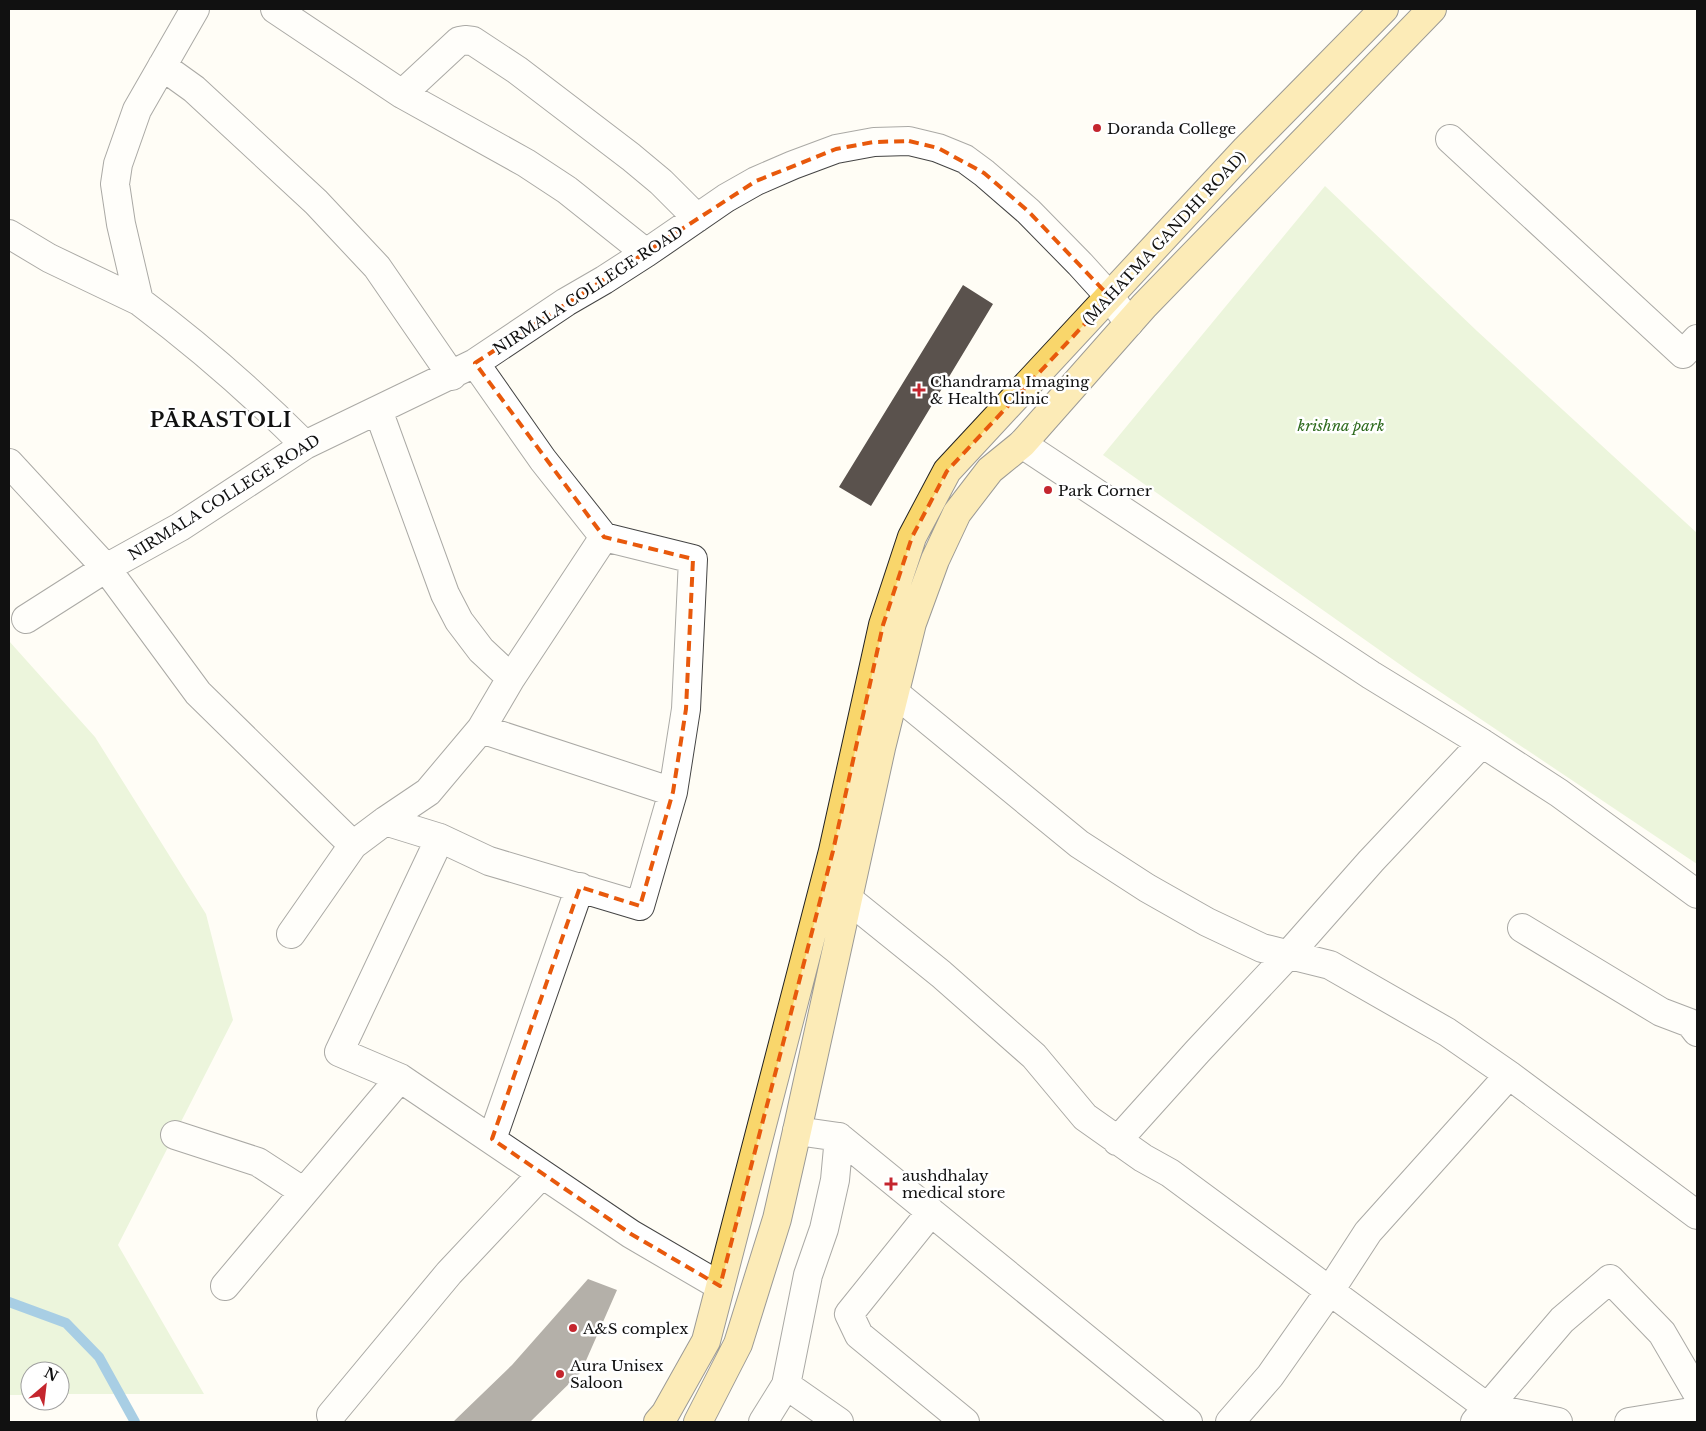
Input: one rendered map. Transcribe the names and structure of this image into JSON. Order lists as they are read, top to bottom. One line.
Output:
{"streets":{"main road":["(MAHATMA GANDHI ROAD)"],"street":["NIRMALA COLLEGE ROAD"]},"crossings":[["(MAHATMA GANDHI ROAD)","NIRMALA COLLEGE ROAD"]],"districts":["PĀRASTOLI"],"parks":["krishna park"],"places":{"other":["Doranda College","Park Corner","A&S complex","Aura Unisex Saloon"],"health":["Chandrama Imaging & Health Clinic","aushdhalay medical store"]},"north":"top right"}
